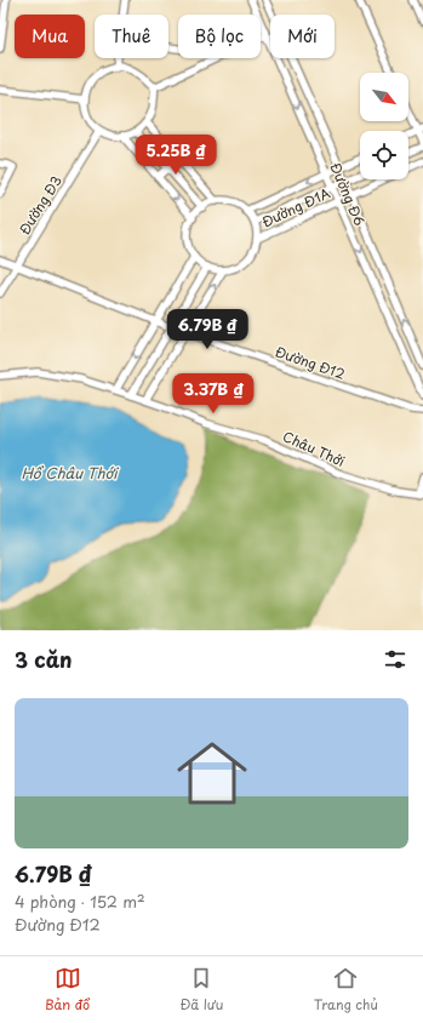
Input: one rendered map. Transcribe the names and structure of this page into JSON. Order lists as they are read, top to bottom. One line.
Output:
{"streets":{"street":["Đường Đ6","Đường Đ3","Đường Đ1A","Đường Đ12","Châu Thới"]},"crossings":[["Đường Đ6","Đường Đ1A"],["Đường Đ3","Đường Đ12"]],"water":["Hồ Châu Thới"],"north":"bottom right","page":{"chip":["Mua","Thuê","Bộ lọc","Mới"],"price":["5.25B ₫","6.79B ₫","3.37B ₫"],"heading":"3 căn","list":[{"name":"6.79B ₫","note":"4 phòng · 152 m² · Đường Đ12"}],"tabs":["Bản đồ","Đã lưu","Trang chủ"]}}
